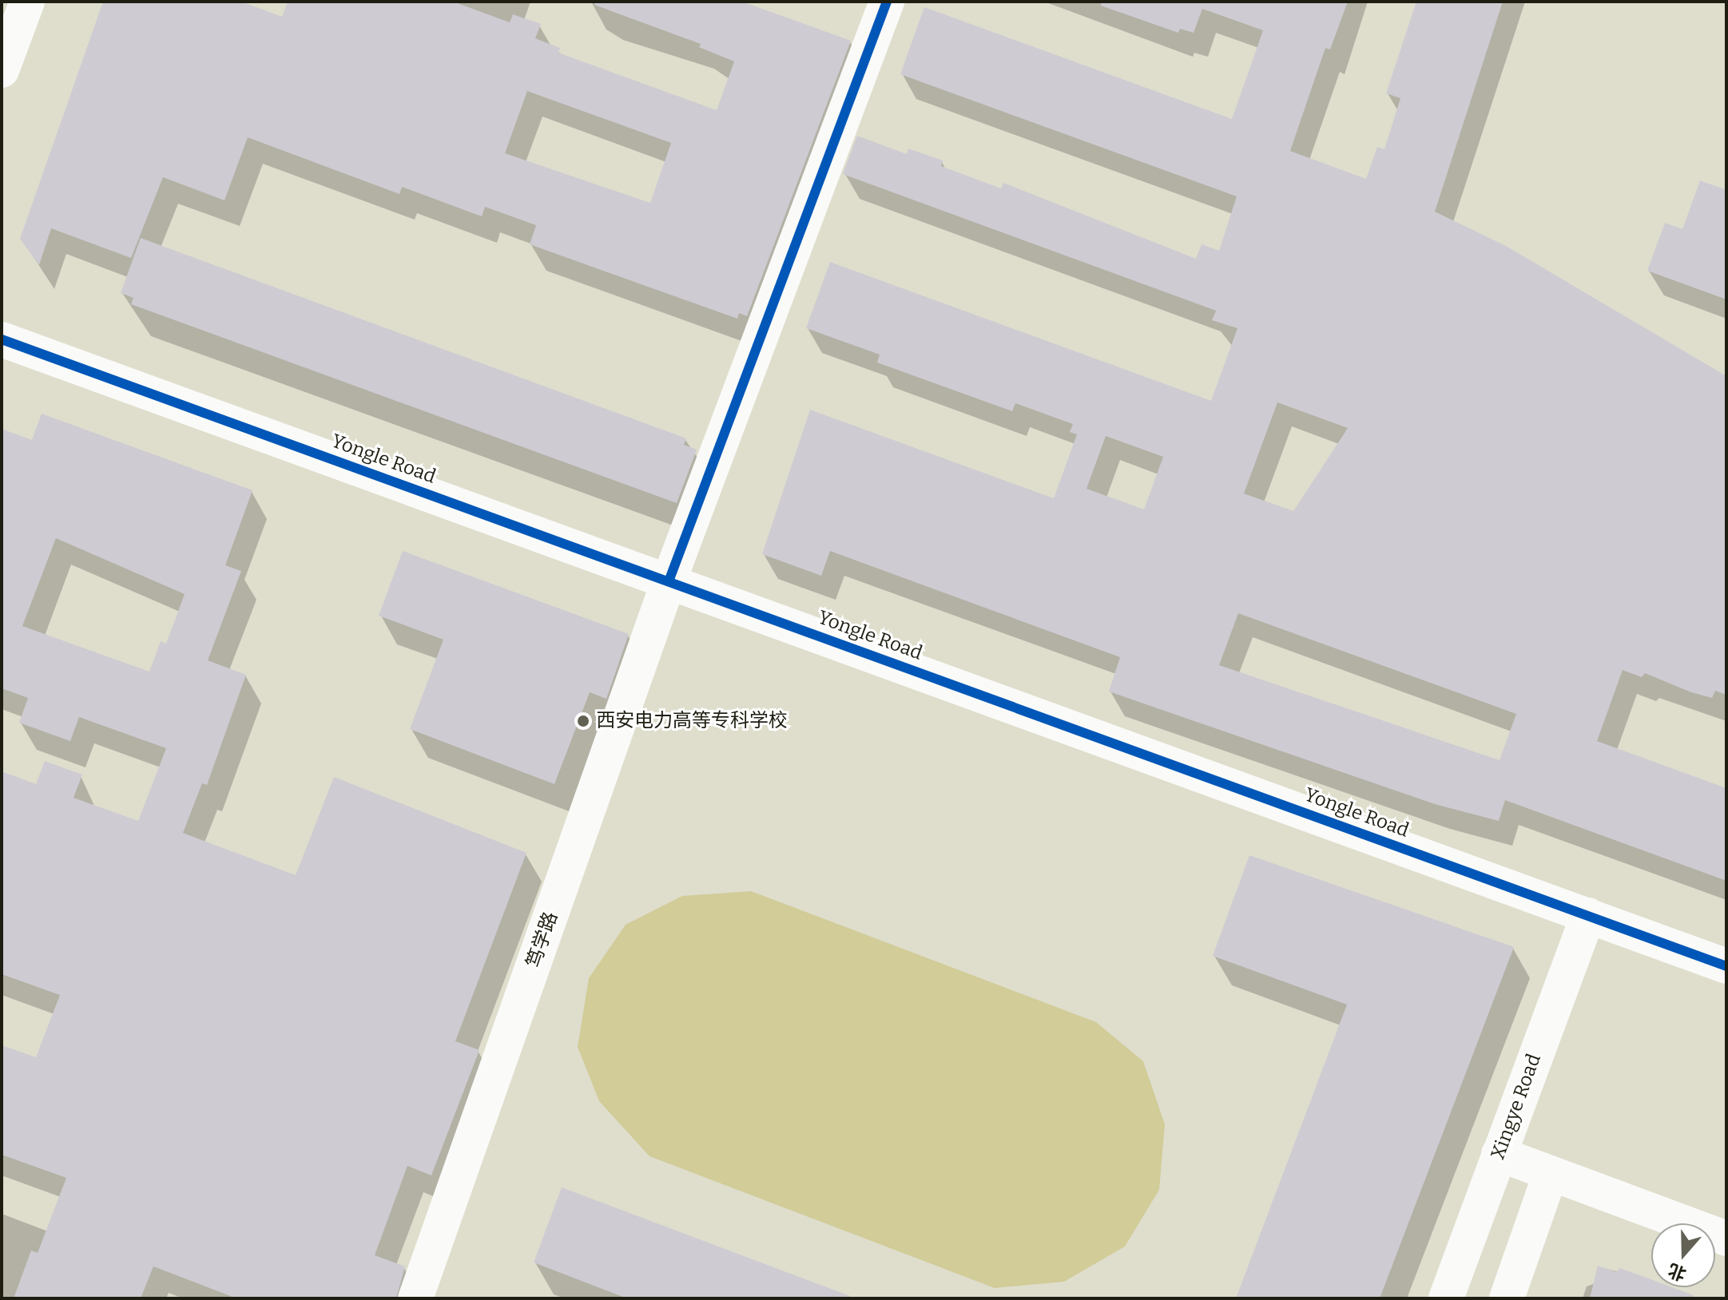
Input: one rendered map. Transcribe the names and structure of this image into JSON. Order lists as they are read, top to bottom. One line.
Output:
{"streets":{"street":["Yongle Road","笃学路","Xingye Road"]},"crossings":[["Yongle Road","笃学路"],["Yongle Road","Xingye Road"]],"places":["西安电力高等专科学校"],"north":"bottom"}
